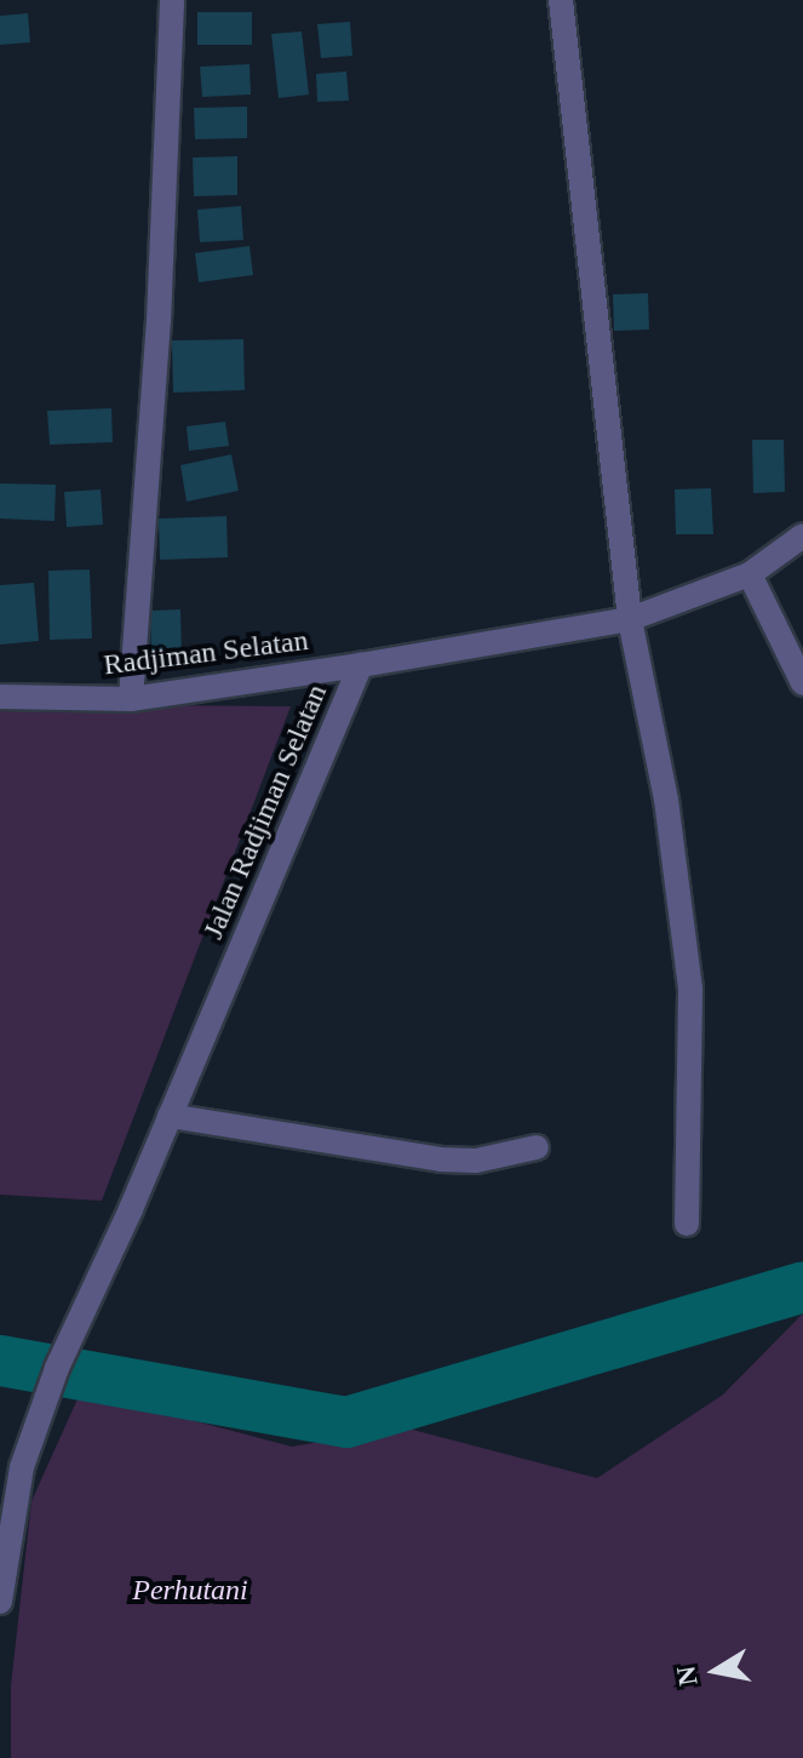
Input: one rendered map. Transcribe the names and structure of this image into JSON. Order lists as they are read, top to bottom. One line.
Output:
{"streets":{"street":["Radjiman Selatan","Jalan Radjiman Selatan"]},"crossings":[["Radjiman Selatan","Jalan Radjiman Selatan"]],"parks":["Perhutani"],"north":"left"}
